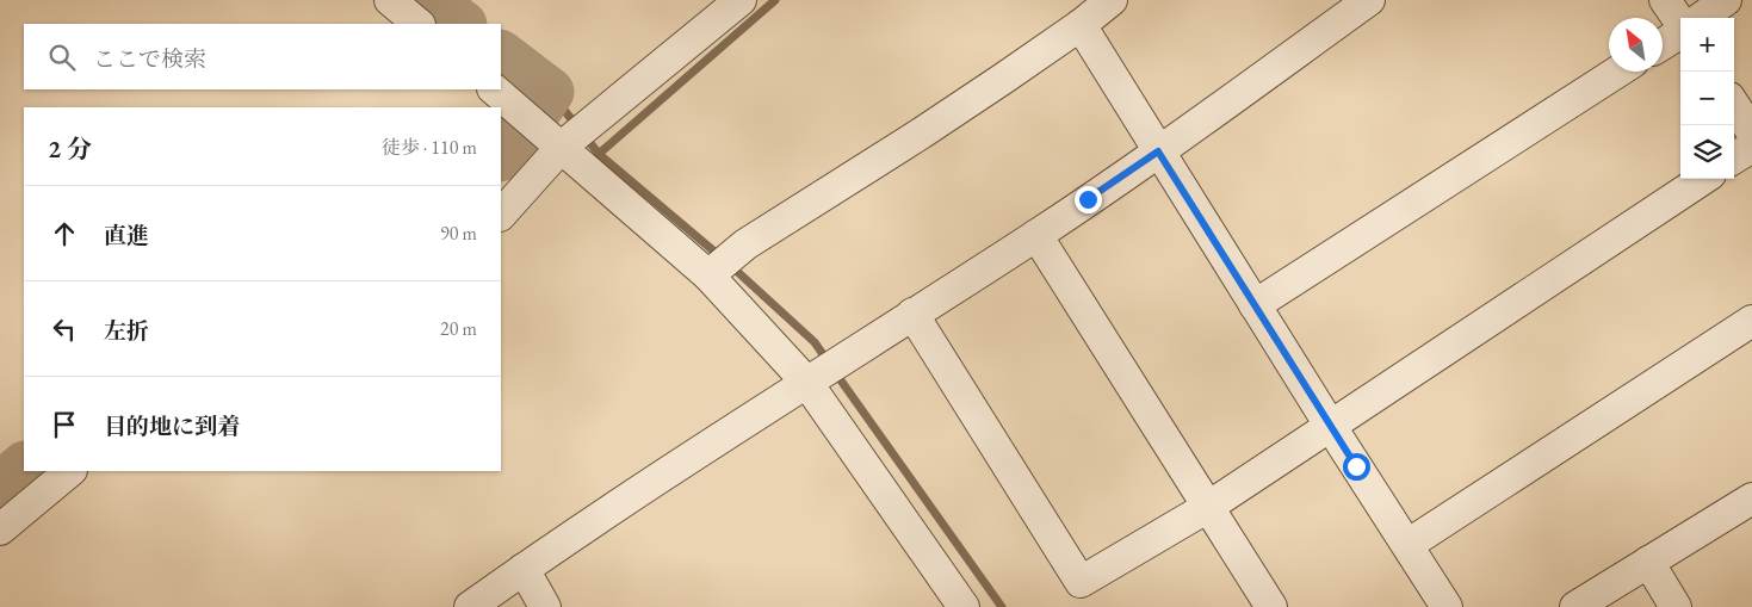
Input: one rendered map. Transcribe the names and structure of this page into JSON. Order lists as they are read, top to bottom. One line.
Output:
{"north":"top left","page":{"map_buttons":["+","−"],"search":"ここで検索","heading":["2 分","徒歩 · 110 m"],"list":[["直進","90 m"],["左折","20 m"],"目的地に到着"]}}
